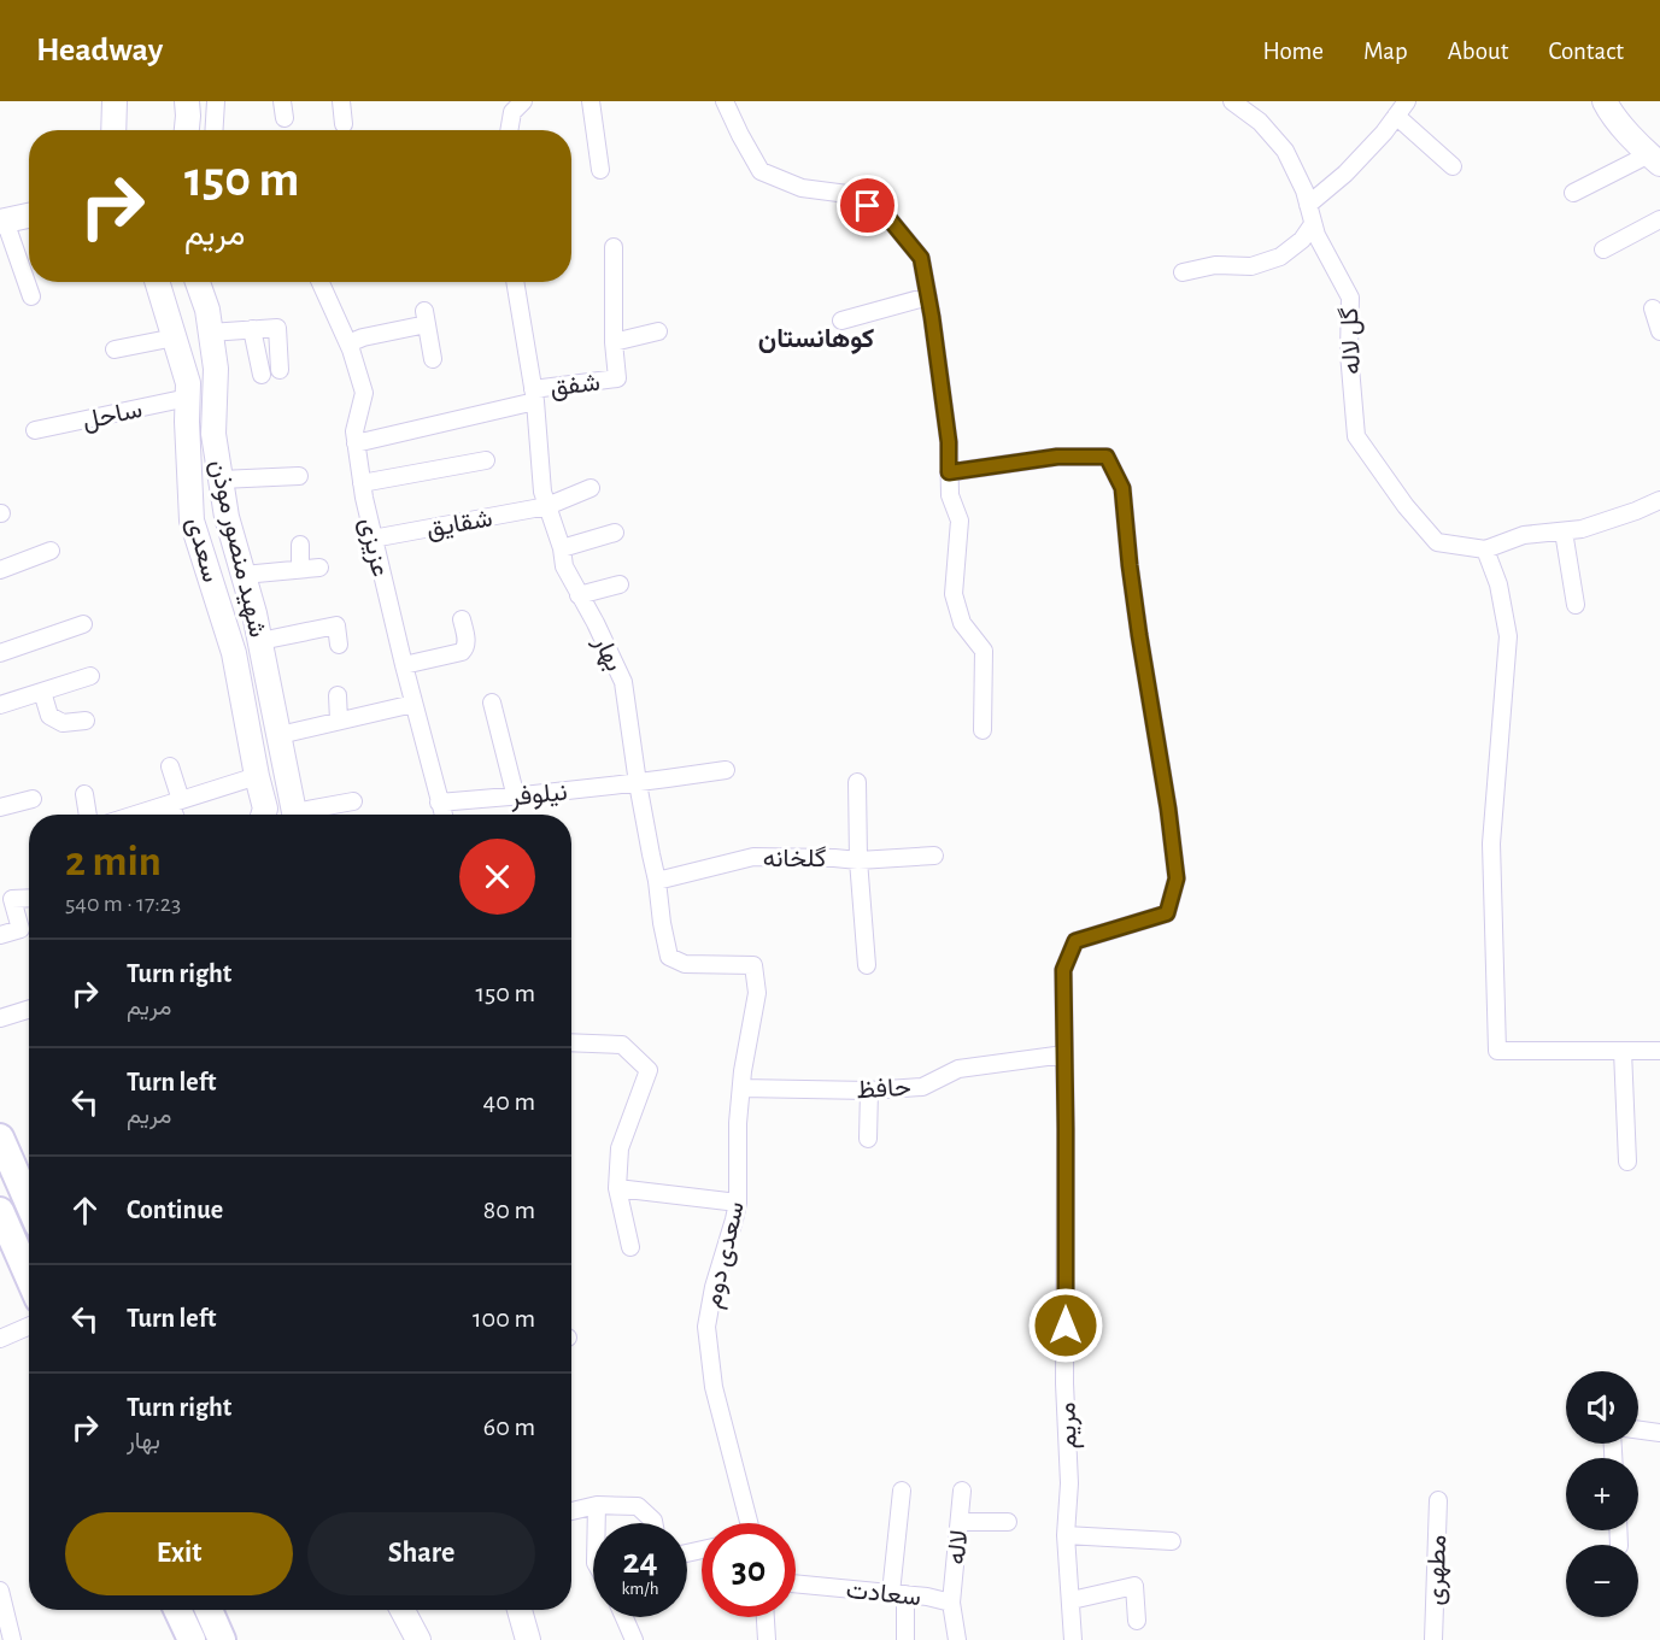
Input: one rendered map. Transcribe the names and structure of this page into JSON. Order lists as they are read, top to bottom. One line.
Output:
{"streets":{"street":["گل لاله","شفق","ساحل","شقایق","عزیزی","شهید منصور موذن","سعدی","بهار","نیلوفر","گلخانه","حافظ","سعدی دوم","مریم","لاله","مطهری","سعادت"]},"crossings":[["شفق","عزیزی"],["شفق","بهار"],["ساحل","سعدی"],["شقایق","عزیزی"],["شقایق","بهار"],["عزیزی","نیلوفر"],["بهار","نیلوفر"],["بهار","گلخانه"],["بهار","سعدی دوم"],["حافظ","سعدی دوم"],["حافظ","مریم"],["لاله","سعادت"]],"districts":["کوهانستان"],"page":{"header":"Headway","nav":["Home","Map","About","Contact"],"turn":["150 m","مریم"],"heading":["2 min","540 m · 17:23"],"list":[{"name":"Turn right","note":"مریم","value":"150 m"},{"name":"Turn left","note":"مریم","value":"40 m"},{"name":"Continue","value":"80 m"},{"name":"Turn left","value":"100 m"},{"name":"Turn right","note":"بهار","value":"60 m"}],"map_buttons":["+","−"],"buttons":["Exit","Share"],"speed":"24 km/h","limit":"30"}}
